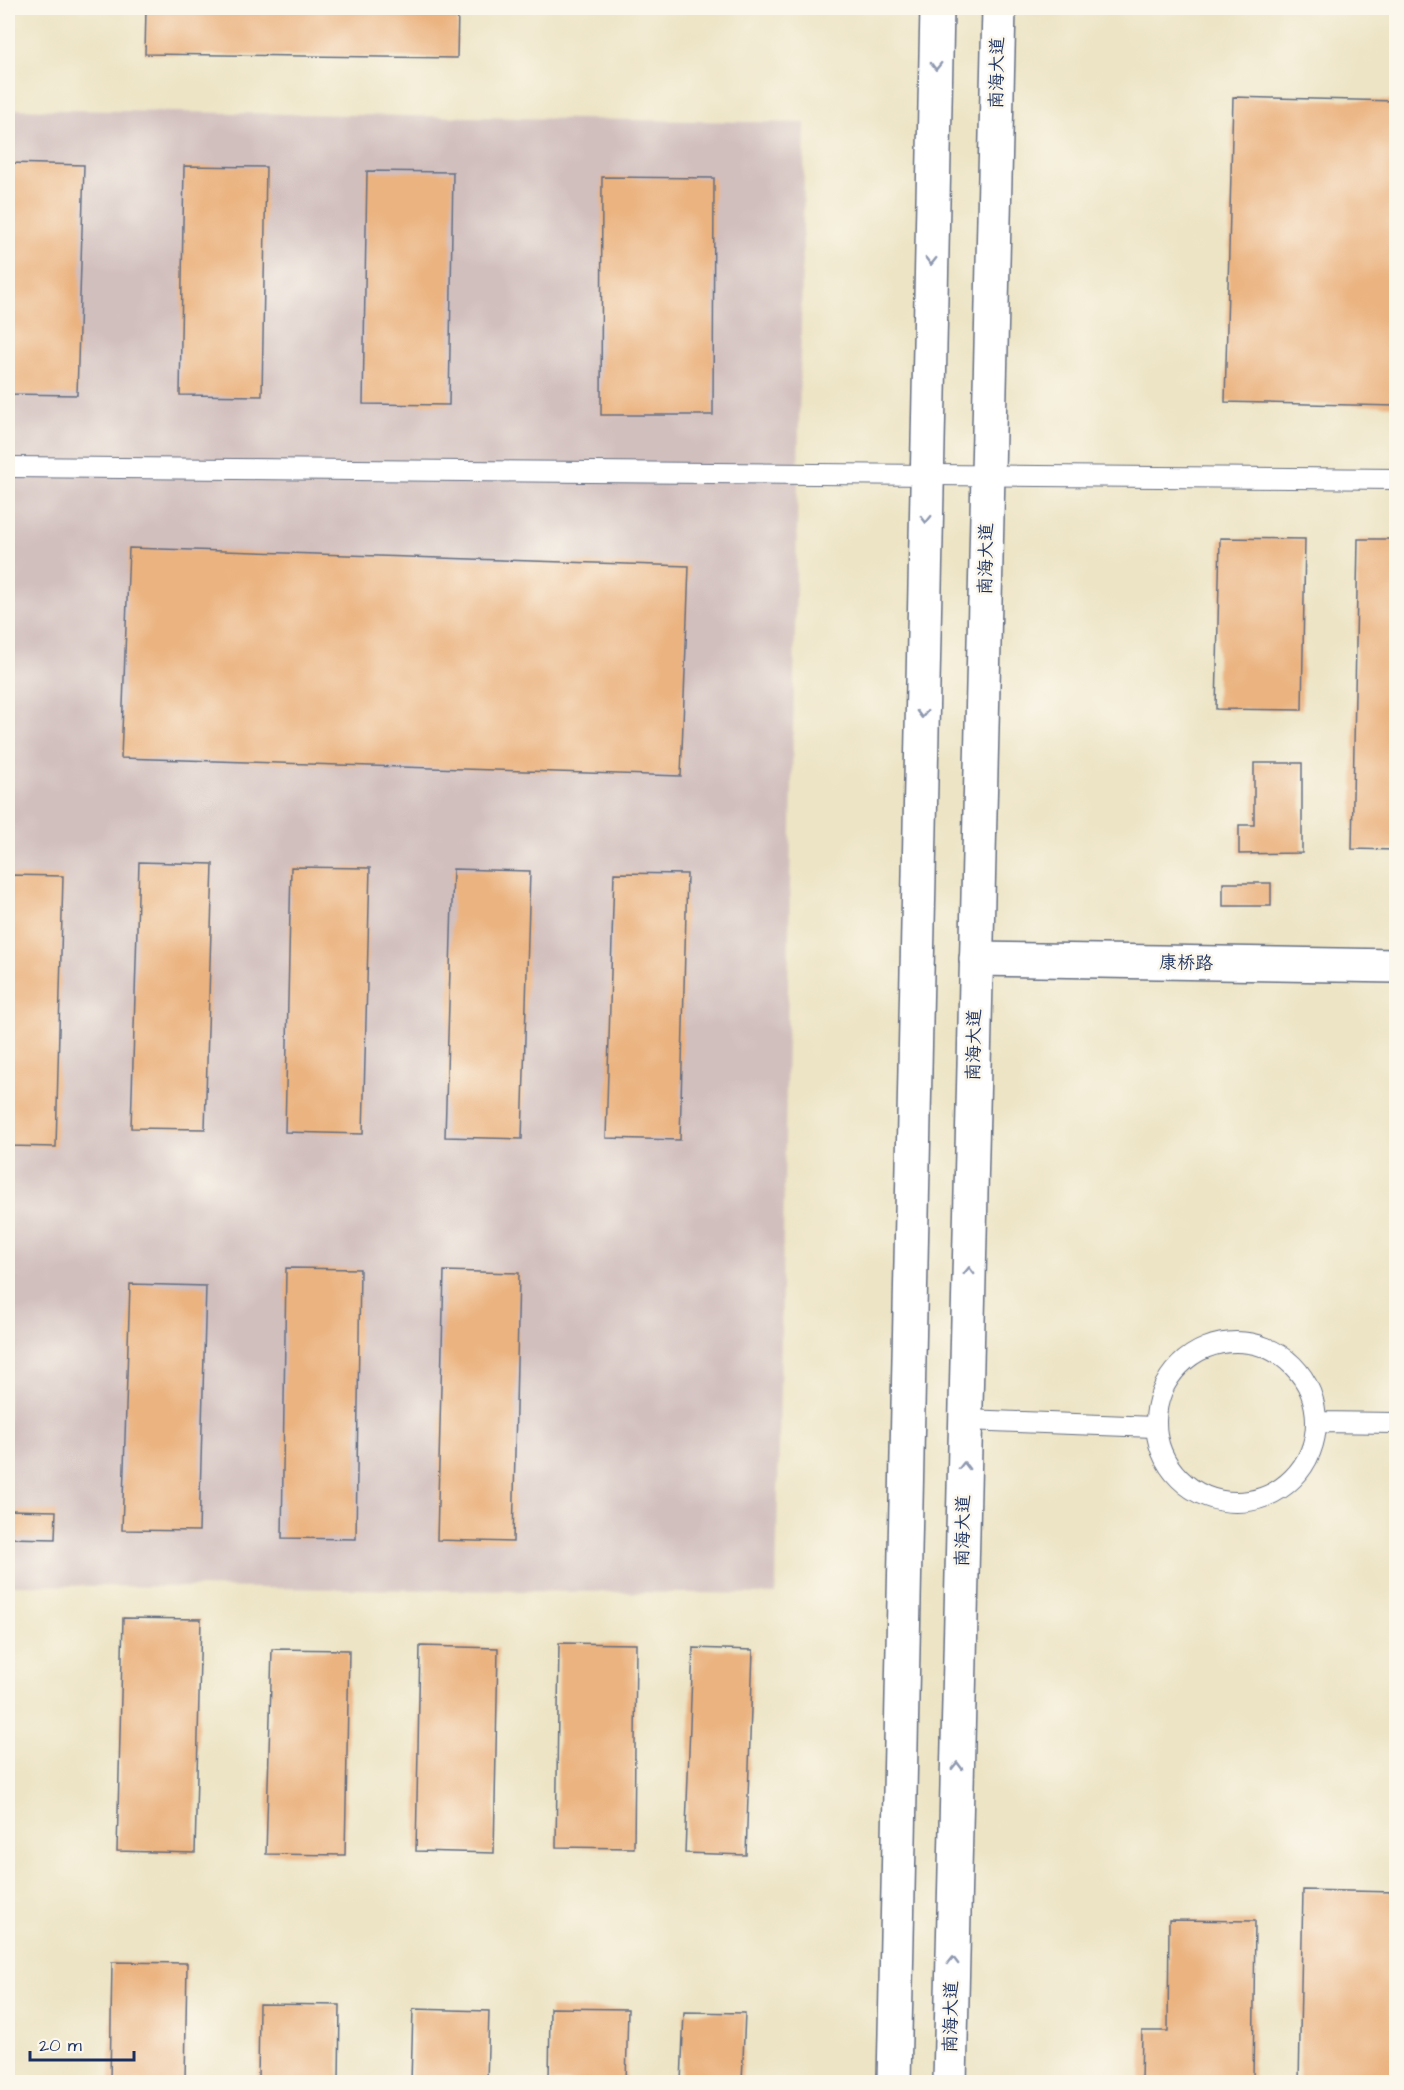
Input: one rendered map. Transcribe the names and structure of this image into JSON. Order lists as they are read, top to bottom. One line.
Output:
{"streets":{"main road":["南海大道","康桥路"]},"crossings":[["南海大道","康桥路"]],"scale_bar":"20 m"}
